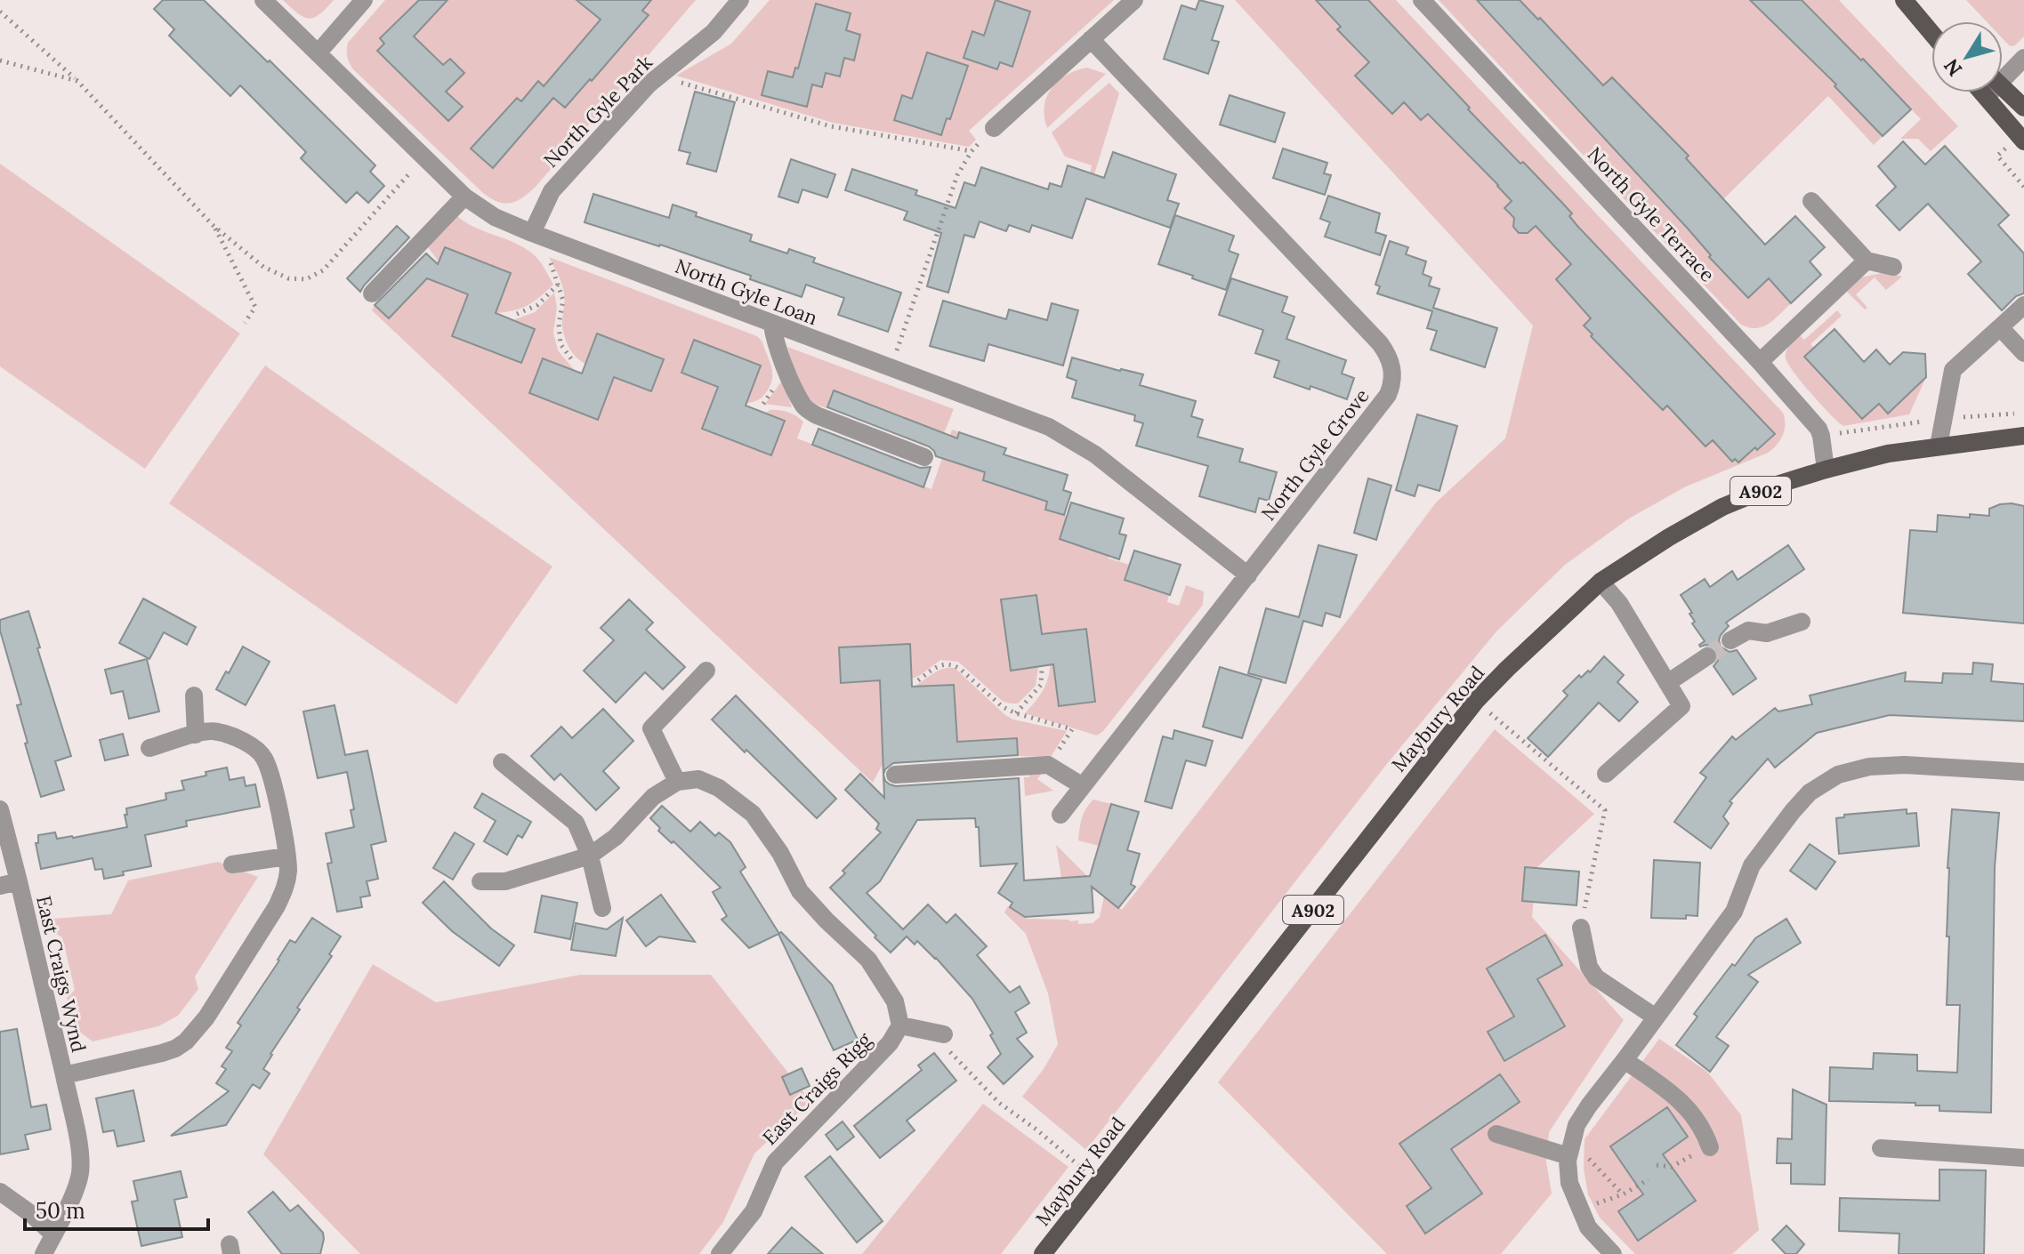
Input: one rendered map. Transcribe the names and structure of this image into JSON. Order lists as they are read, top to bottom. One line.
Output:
{"streets":{"main road":["A902","Maybury Road"],"street":["North Gyle Park","North Gyle Terrace","North Gyle Loan","North Gyle Grove","East Craigs Wynd","East Craigs Rigg"]},"crossings":[["North Gyle Park","North Gyle Loan"],["North Gyle Terrace","Maybury Road"],["North Gyle Loan","North Gyle Grove"]],"scale_bar":"50 m","north":"bottom left"}
